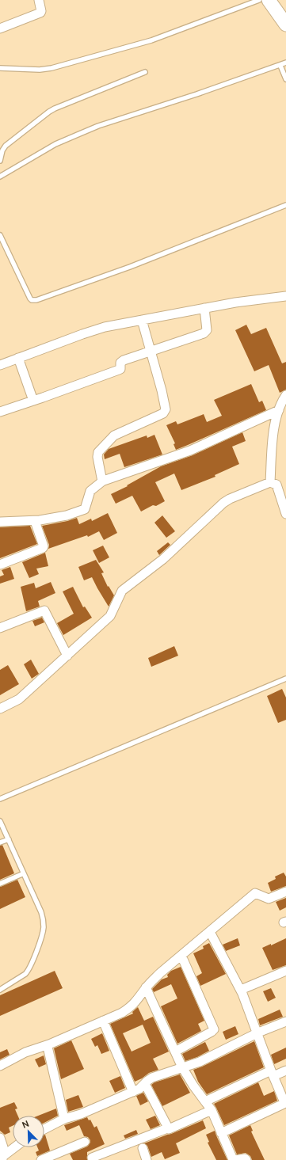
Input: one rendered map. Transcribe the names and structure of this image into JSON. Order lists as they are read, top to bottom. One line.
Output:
{"north":"top left"}
